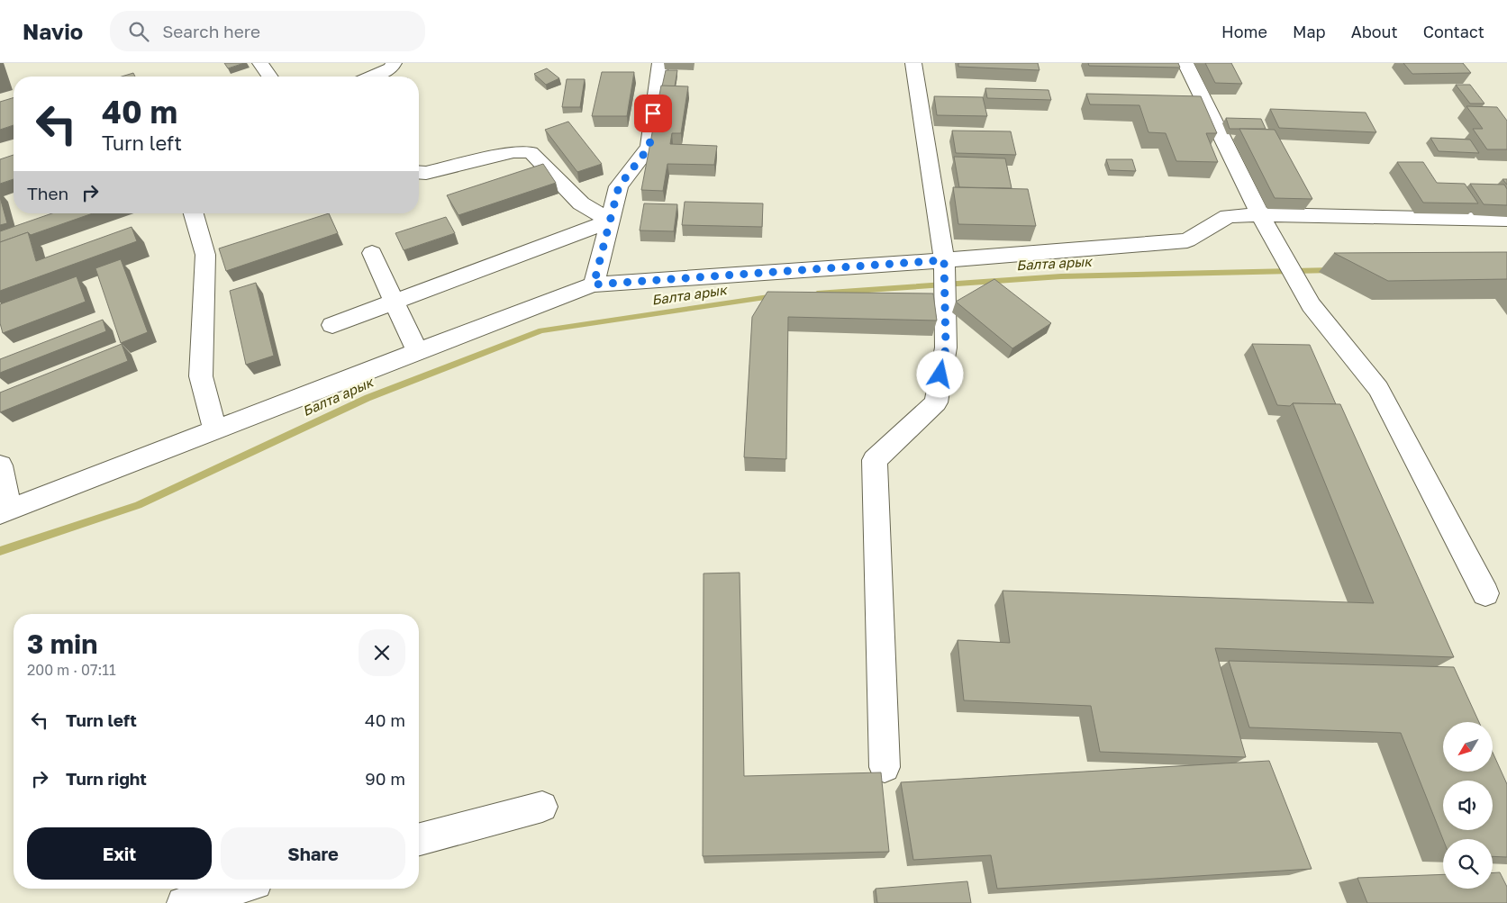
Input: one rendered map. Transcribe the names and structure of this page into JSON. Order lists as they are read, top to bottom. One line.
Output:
{"water":["Балта арык"],"north":"bottom left","page":{"header":"Navio","search":"Search here","nav":["Home","Map","About","Contact"],"turn":["40 m","Turn left"],"then":"Then","heading":["3 min","200 m · 07:11"],"list":[{"name":"Turn left","value":"40 m"},{"name":"Turn right","value":"90 m"}],"buttons":["Exit","Share"]}}
